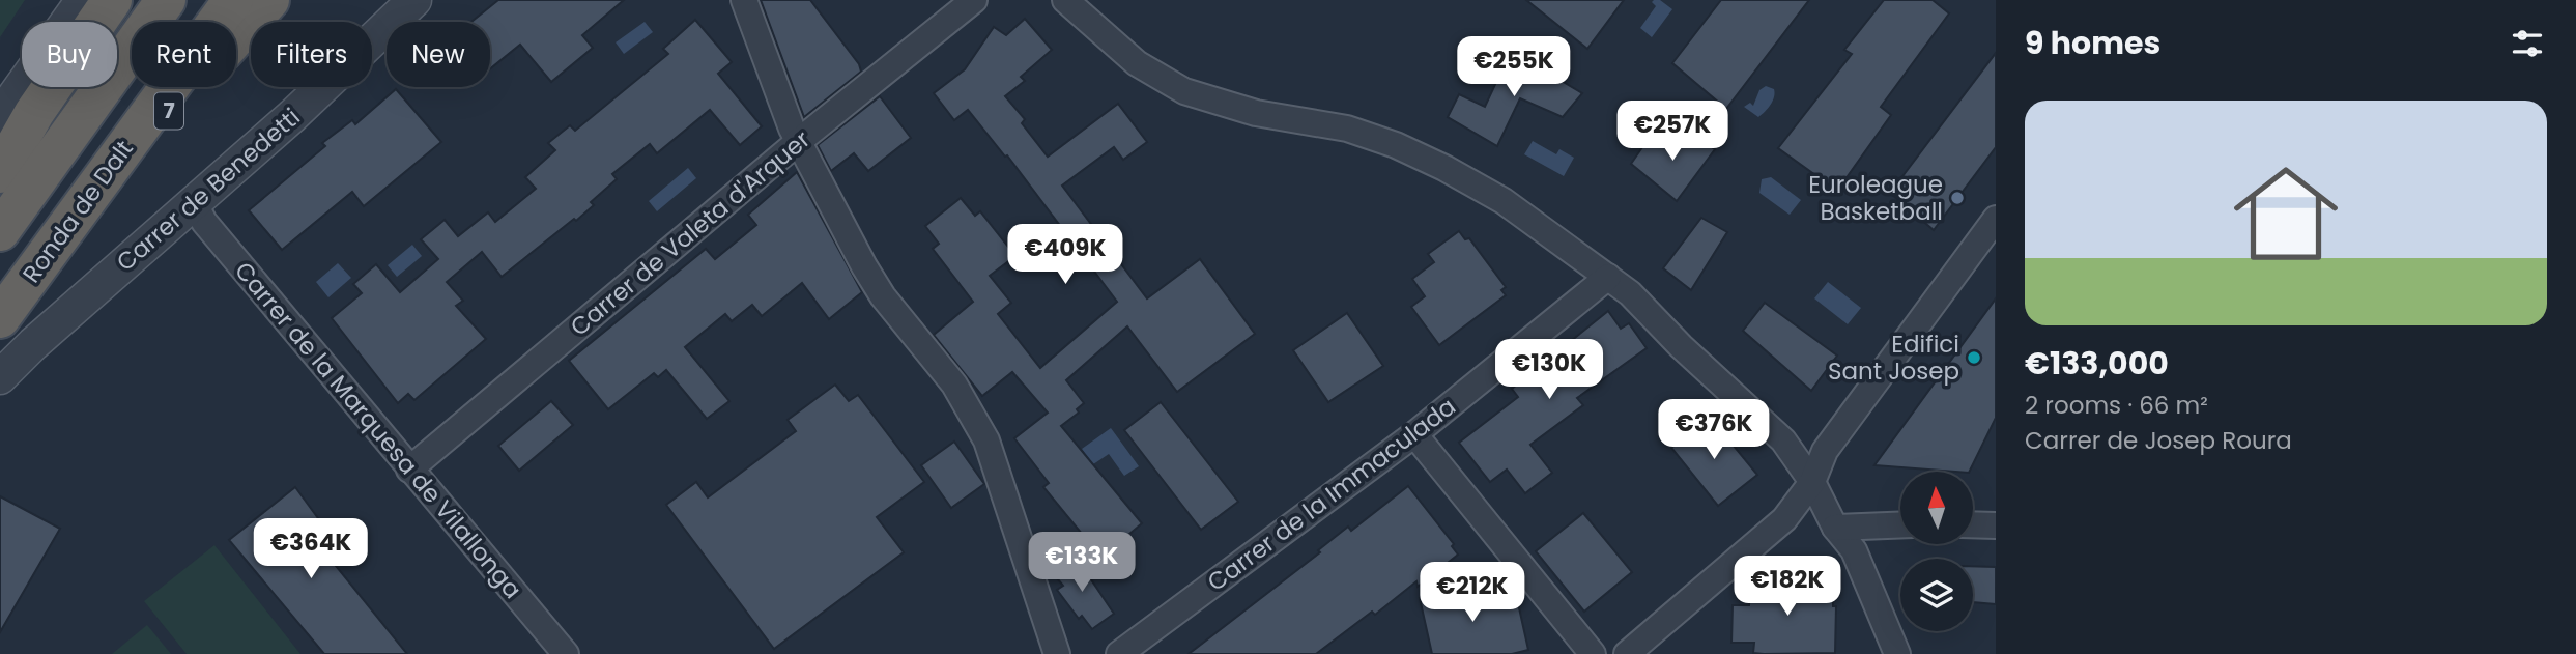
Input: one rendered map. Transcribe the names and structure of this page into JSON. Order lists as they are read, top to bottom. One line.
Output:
{"streets":{"highway":["7","Ronda de Dalt"],"street":["Carrer de Benedetti","Carrer de Valeta d'Arquer","Carrer de la Marquesa de Vilallonga","Carrer de la Immaculada"]},"crossings":[["7","Ronda de Dalt"],["Carrer de Benedetti","Carrer de la Marquesa de Vilallonga"],["Carrer de Valeta d'Arquer","Carrer de la Marquesa de Vilallonga"]],"places":["Euroleague Basketball","Edifici Sant Josep"],"north":"top","page":{"heading":"9 homes","chip":["Buy","Rent","Filters","New"],"price":["€255K","€257K","€409K","€130K","€376K","€364K","€133K","€182K","€212K"],"list":[{"name":"€133,000","note":"2 rooms · 66 m² · Carrer de Josep Roura"}]}}
